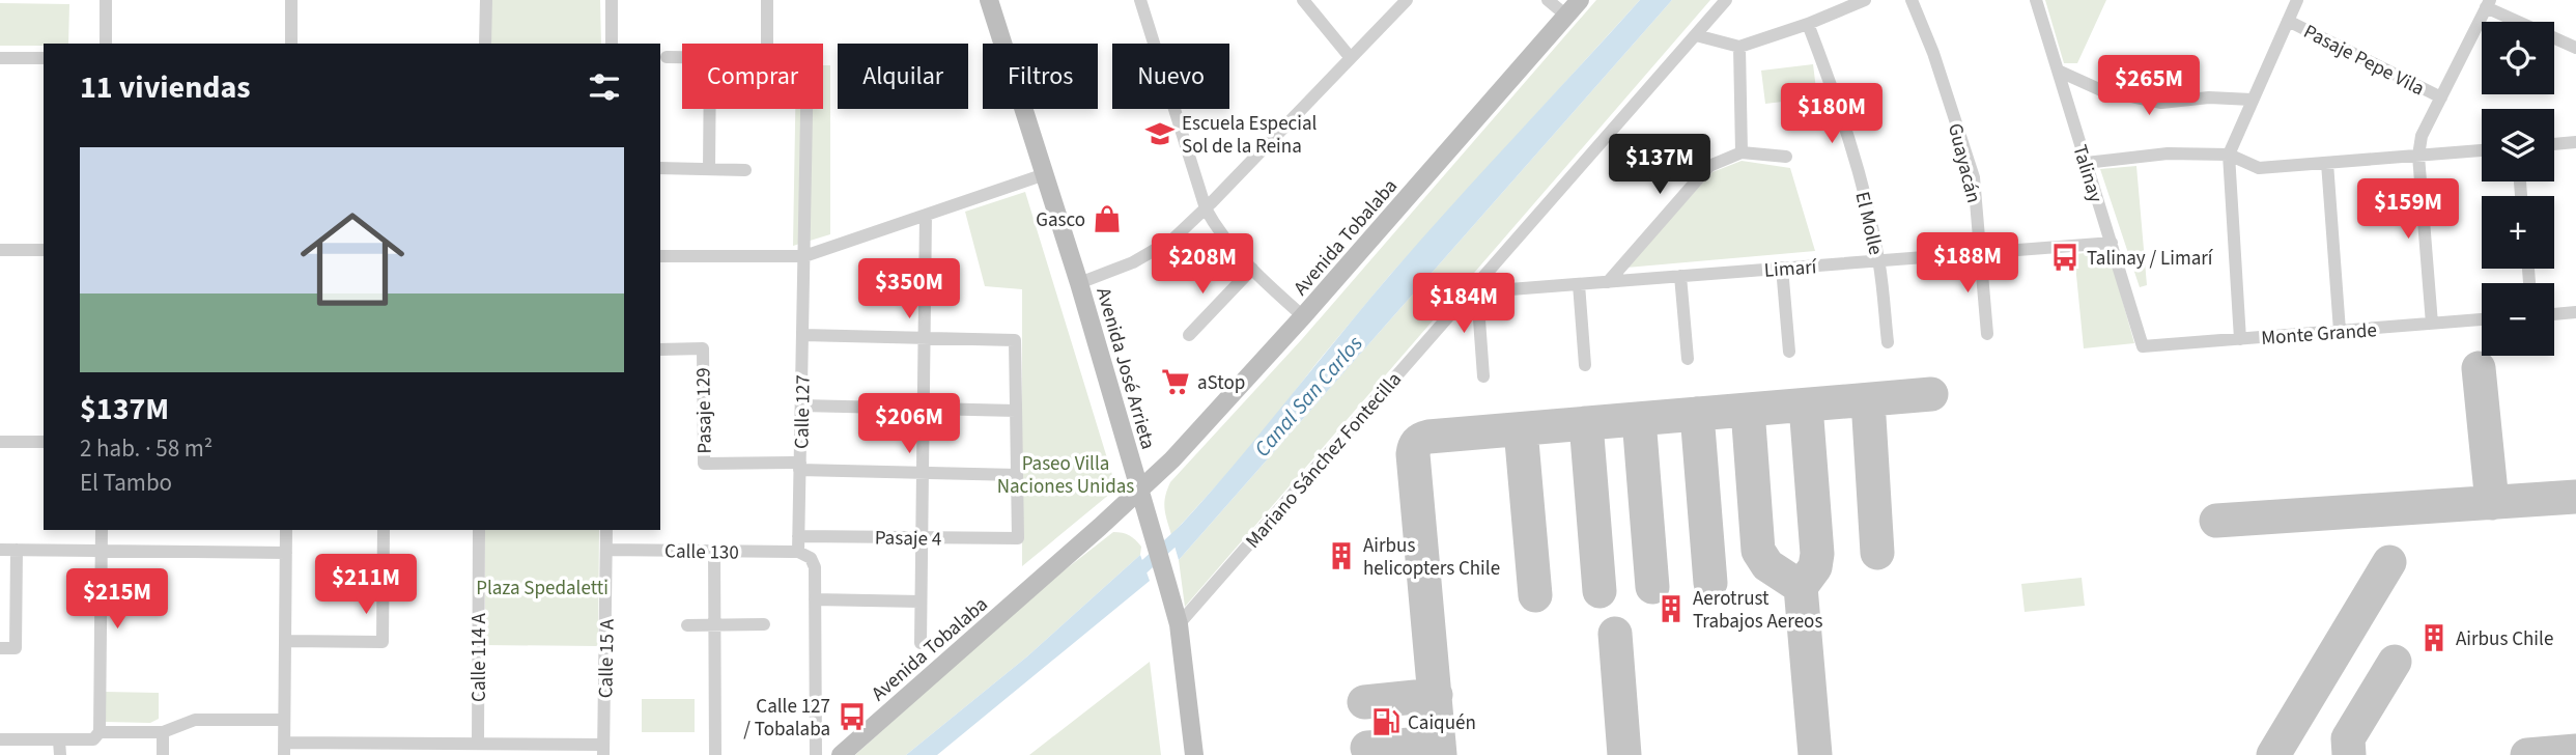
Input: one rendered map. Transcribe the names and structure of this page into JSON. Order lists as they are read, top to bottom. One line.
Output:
{"streets":{"main road":["Avenida Tobalaba","Avenida José Arrieta"],"street":["Pasaje Pepe Vila","Guayacán","Talinay","El Molle","Limarí","Monte Grande","Pasaje 129","Calle 127","Mariano Sánchez Fontecilla","Pasaje 4","Calle 130","Calle 114 A","Calle 15 A"]},"crossings":[["Guayacán","Limarí"],["Talinay","Limarí"],["Talinay","Monte Grande"],["El Molle","Limarí"],["Avenida Tobalaba","Avenida José Arrieta"],["Limarí","Mariano Sánchez Fontecilla"],["Avenida José Arrieta","Mariano Sánchez Fontecilla"],["Pasaje 129","Calle 127"],["Pasaje 129","Pasaje 4"],["Calle 127","Pasaje 4"],["Calle 127","Calle 130"],["Calle 130","Calle 15 A"]],"water":["Canal San Carlos"],"parks":["Paseo Villa Naciones Unidas","Plaza Spedaletti"],"places":{"school or university":["Escuela Especial Sol de la Reina"],"shop":["Gasco"],"bus stop":["Talinay / Limarí","Calle 127 / Tobalaba"],"supermarket":["aStop"],"building":["Airbus helicopters Chile","Aerotrust Trabajos Aereos","Airbus Chile"],"fuel station":["Caiquén"]},"page":{"map_buttons":["+","−"],"chip":["Comprar","Alquilar","Filtros","Nuevo"],"heading":"11 viviendas","price":["$265M","$180M","$137M","$159M","$188M","$208M","$350M","$184M","$206M","$211M","$215M"],"list":[{"name":"$137M","note":"2 hab. · 58 m² · El Tambo"}]}}
